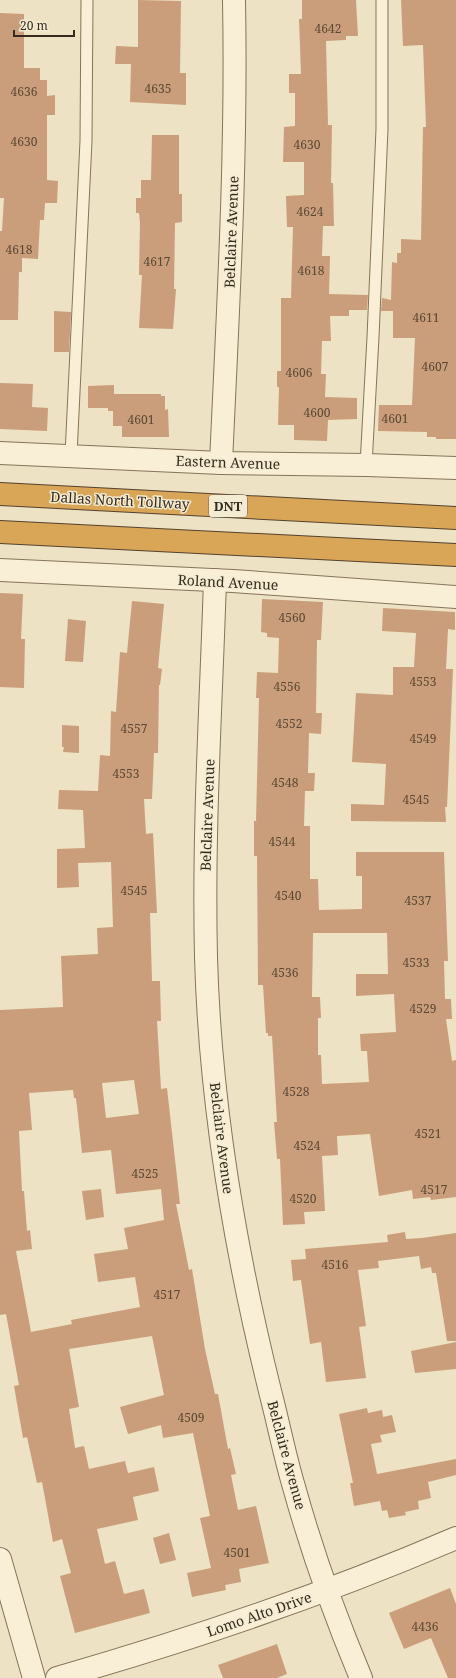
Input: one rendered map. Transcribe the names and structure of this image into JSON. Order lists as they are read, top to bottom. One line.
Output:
{"streets":{"highway":["Dallas North Tollway","DNT"],"street":["Belclaire Avenue","Eastern Avenue","Roland Avenue","Lomo Alto Drive"]},"crossings":[["Belclaire Avenue","Eastern Avenue"],["Belclaire Avenue","Roland Avenue"],["Belclaire Avenue","Lomo Alto Drive"]],"house_numbers":["4642","4635","4636","4630","4630","4624","4618","4617","4618","4611","4607","4606","4600","4601","4601","4560","4553","4556","4552","4557","4549","4553","4548","4545","4544","4545","4540","4537","4533","4536","4529","4528","4521","4524","4525","4517","4520","4516","4517","4509","4501","4436"],"scale_bar":"20 m"}
